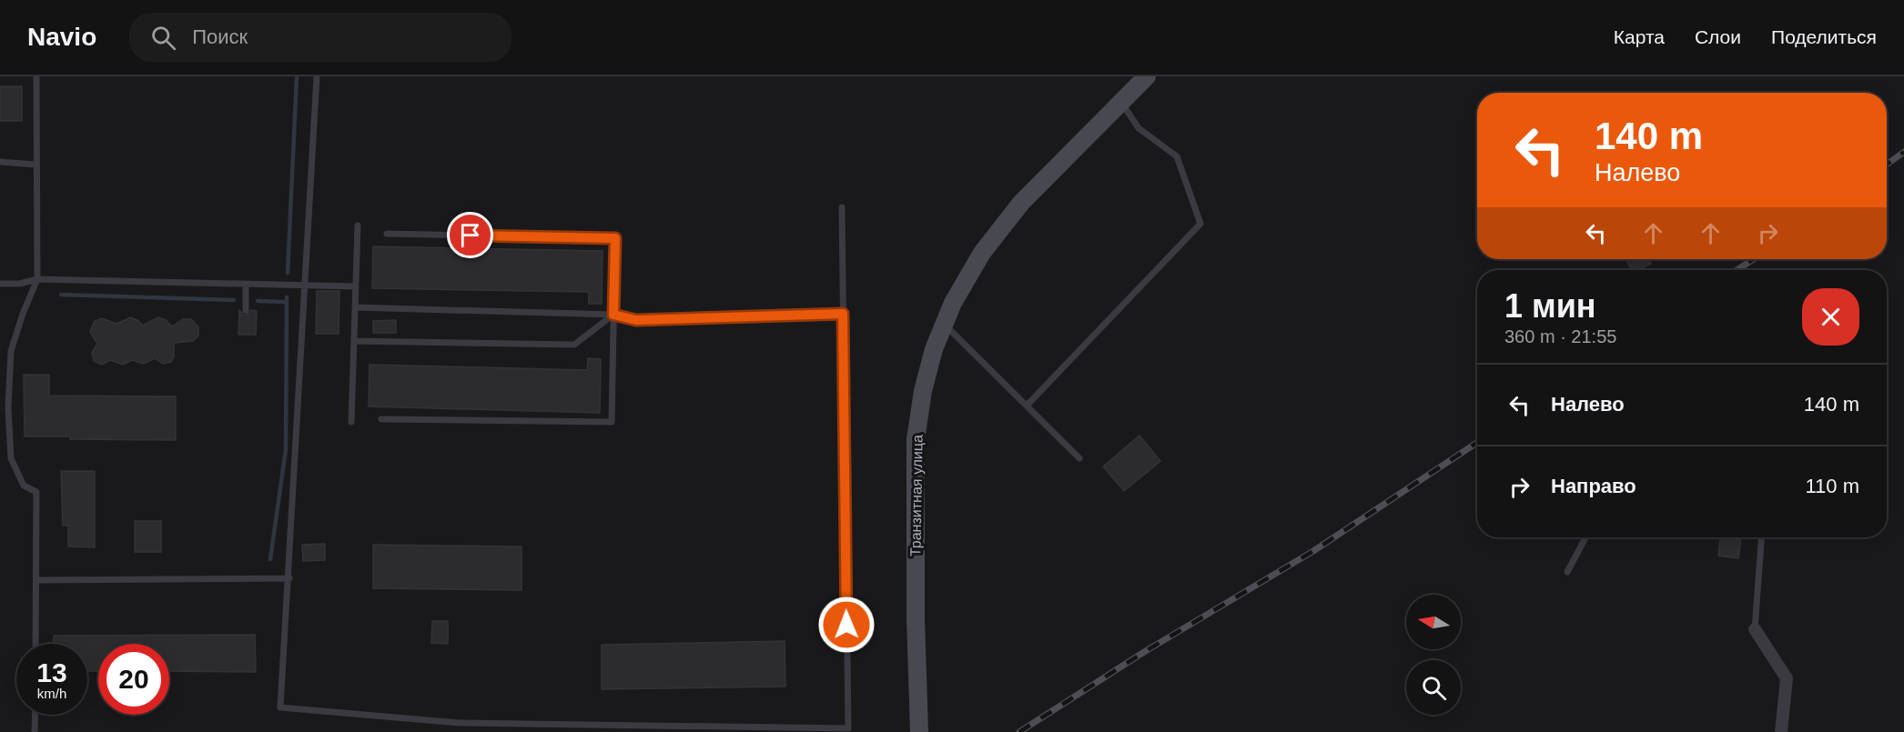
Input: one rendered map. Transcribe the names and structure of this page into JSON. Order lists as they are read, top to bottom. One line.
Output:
{"streets":{"main road":["Транзитная улица"]},"north":"left","page":{"header":"Navio","search":"Поиск","nav":["Карта","Слои","Поделиться"],"turn":["140 m","Налево"],"heading":["1 мин","360 m · 21:55"],"list":[{"name":"Налево","value":"140 m"},{"name":"Направо","value":"110 m"}],"speed":"13 km/h","limit":"20"}}
